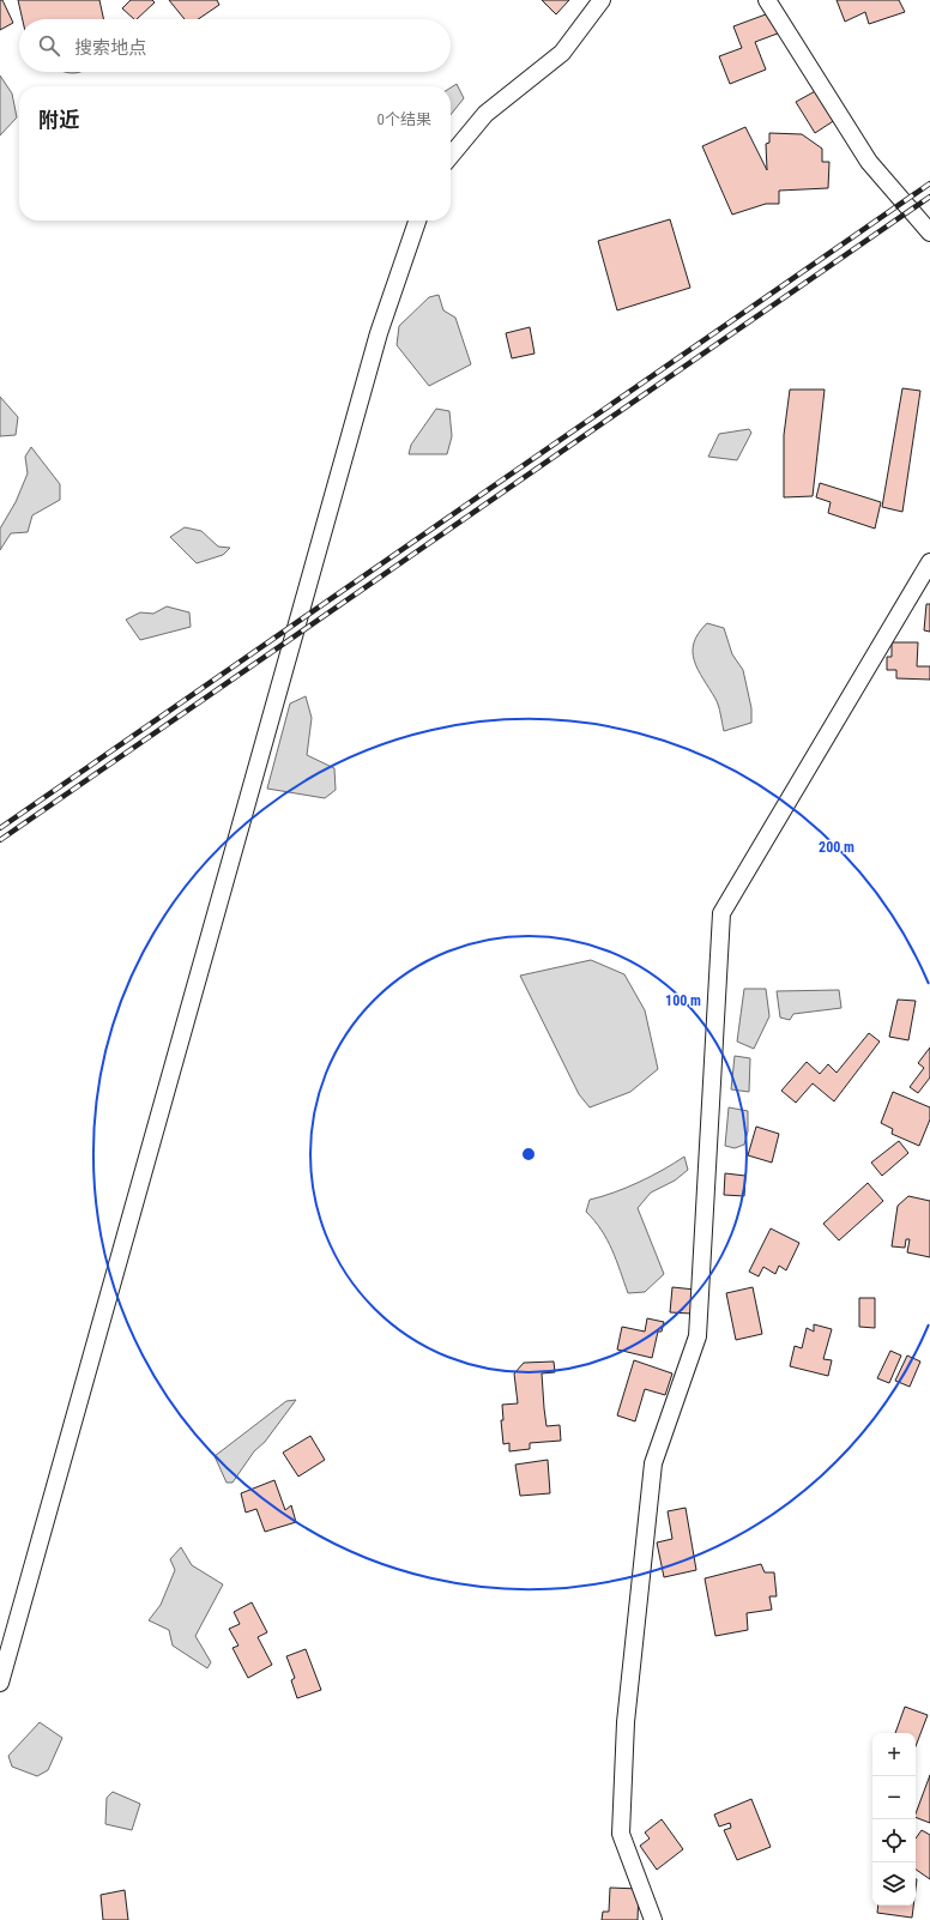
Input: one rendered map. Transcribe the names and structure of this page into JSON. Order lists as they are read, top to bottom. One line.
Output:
{"page":{"search":"搜索地点","heading":["附近","0个结果"],"map_buttons":["+","−"]},"rings":["200 m","100 m"]}
